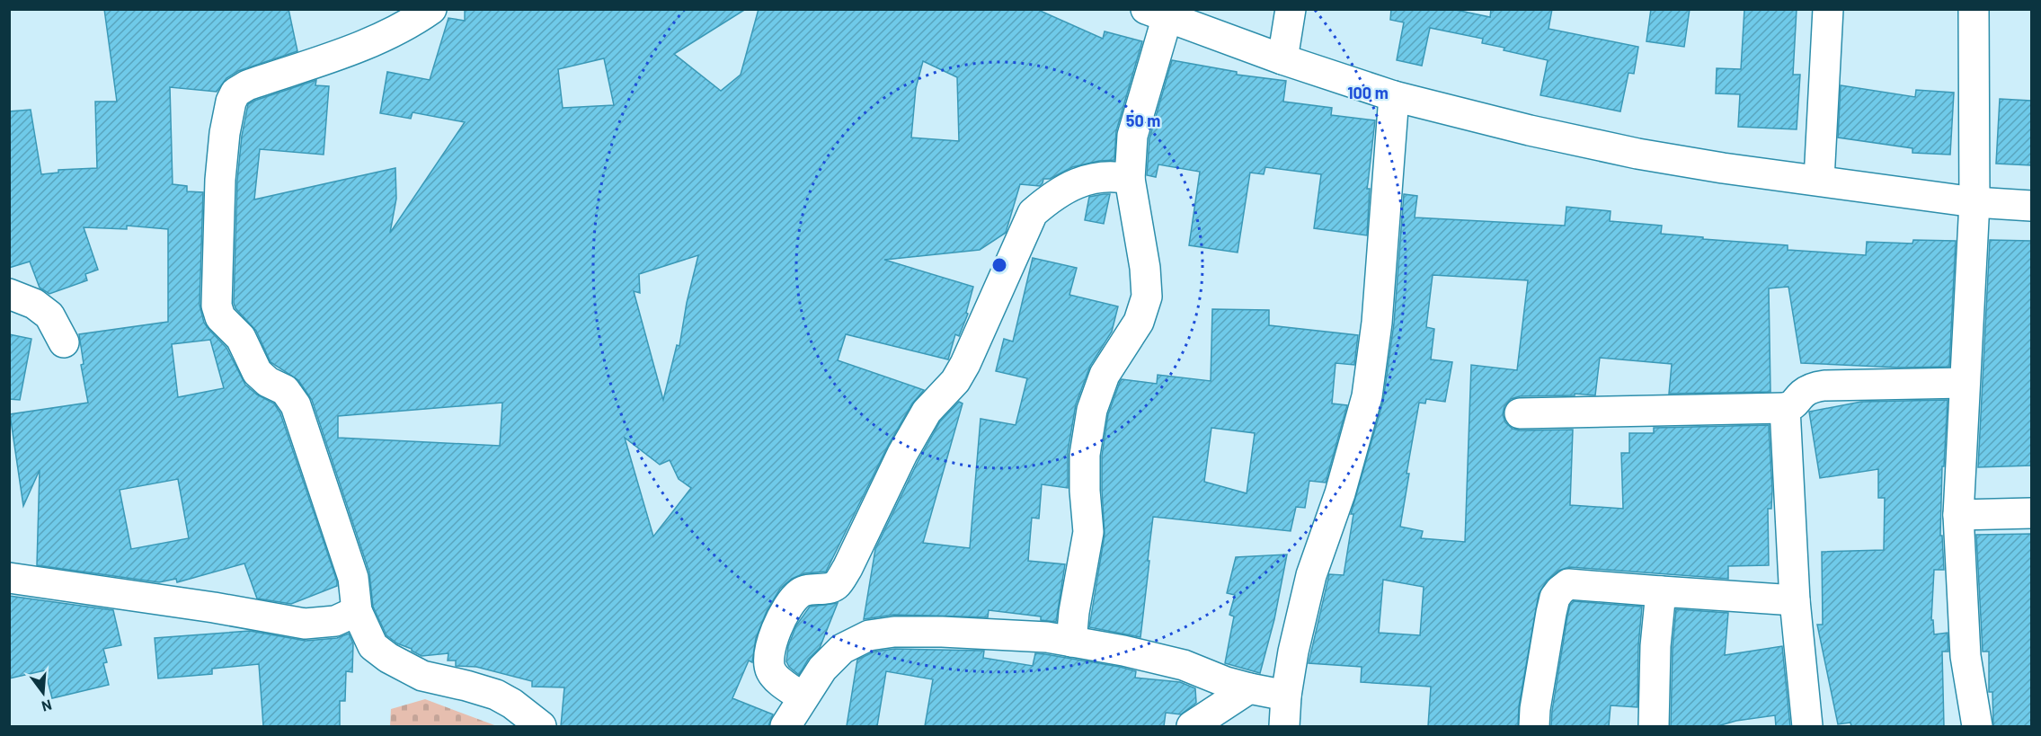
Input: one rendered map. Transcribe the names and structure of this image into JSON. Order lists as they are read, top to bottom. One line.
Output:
{"north":"bottom","rings":["100 m","50 m"]}
